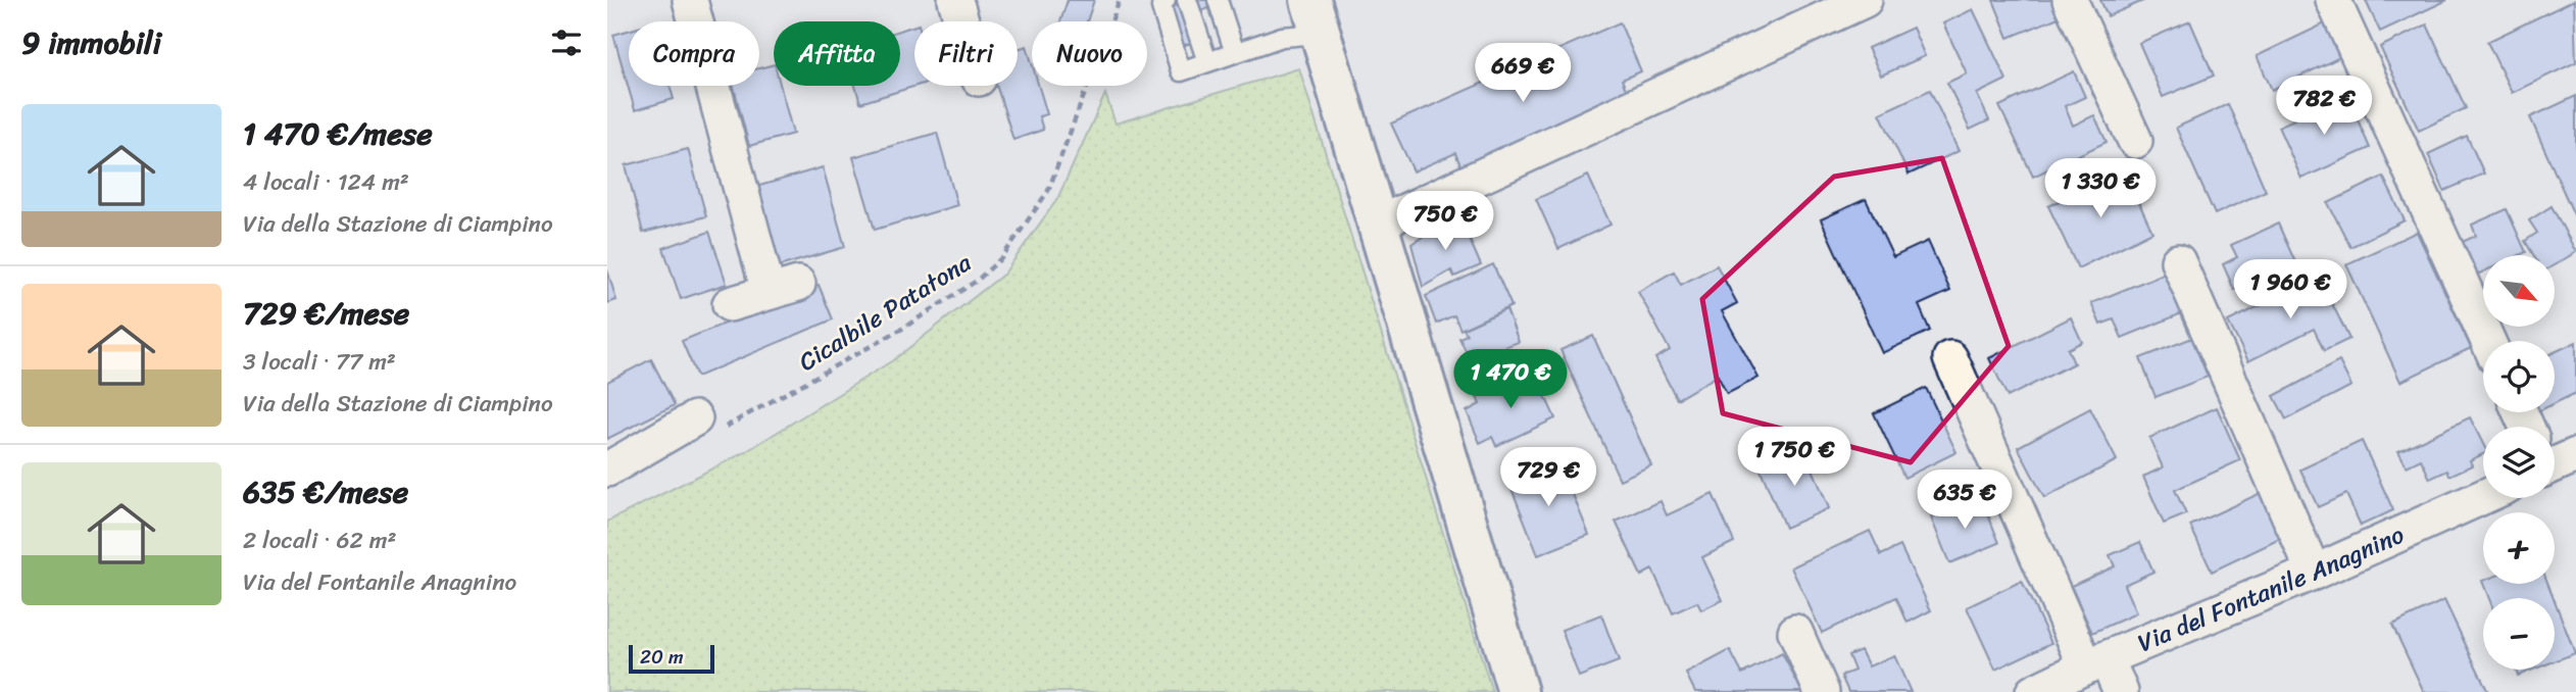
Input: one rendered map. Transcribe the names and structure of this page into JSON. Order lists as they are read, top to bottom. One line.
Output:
{"streets":{"street":["Via del Fontanile Anagnino"],"path":["Cicalbile Patatona"]},"scale_bar":"20 m","north":"bottom right","page":{"heading":"9 immobili","chip":["Compra","Affitta","Filtri","Nuovo"],"price":["669 €","782 €","1 330 €","750 €","1 960 €","1 470 €","1 750 €","729 €","635 €"],"list":[{"name":"1 470 €/mese","note":"4 locali · 124 m² · Via della Stazione di Ciampino"},{"name":"729 €/mese","note":"3 locali · 77 m² · Via della Stazione di Ciampino"},{"name":"635 €/mese","note":"2 locali · 62 m² · Via del Fontanile Anagnino"}],"map_buttons":["+","−"],"scale":"20 m"}}
